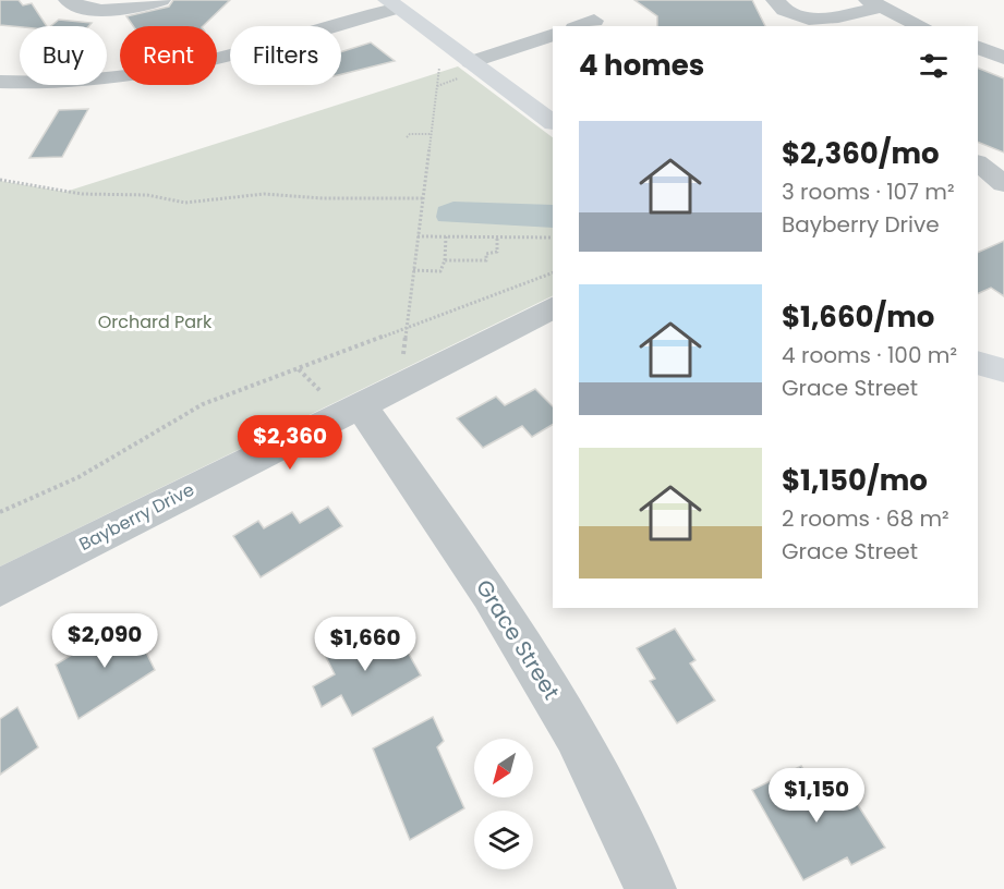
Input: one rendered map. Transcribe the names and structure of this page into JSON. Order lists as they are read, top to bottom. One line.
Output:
{"streets":{"street":["Bayberry Drive","Grace Street"]},"crossings":[["Bayberry Drive","Grace Street"]],"parks":["Orchard Park"],"north":"bottom left","page":{"chip":["Buy","Rent","Filters"],"heading":"4 homes","list":[{"name":"$2,360/mo","note":"3 rooms · 107 m² · Bayberry Drive"},{"name":"$1,660/mo","note":"4 rooms · 100 m² · Grace Street"},{"name":"$1,150/mo","note":"2 rooms · 68 m² · Grace Street"}],"price":["$2,360","$2,090","$1,660","$1,150"]}}
